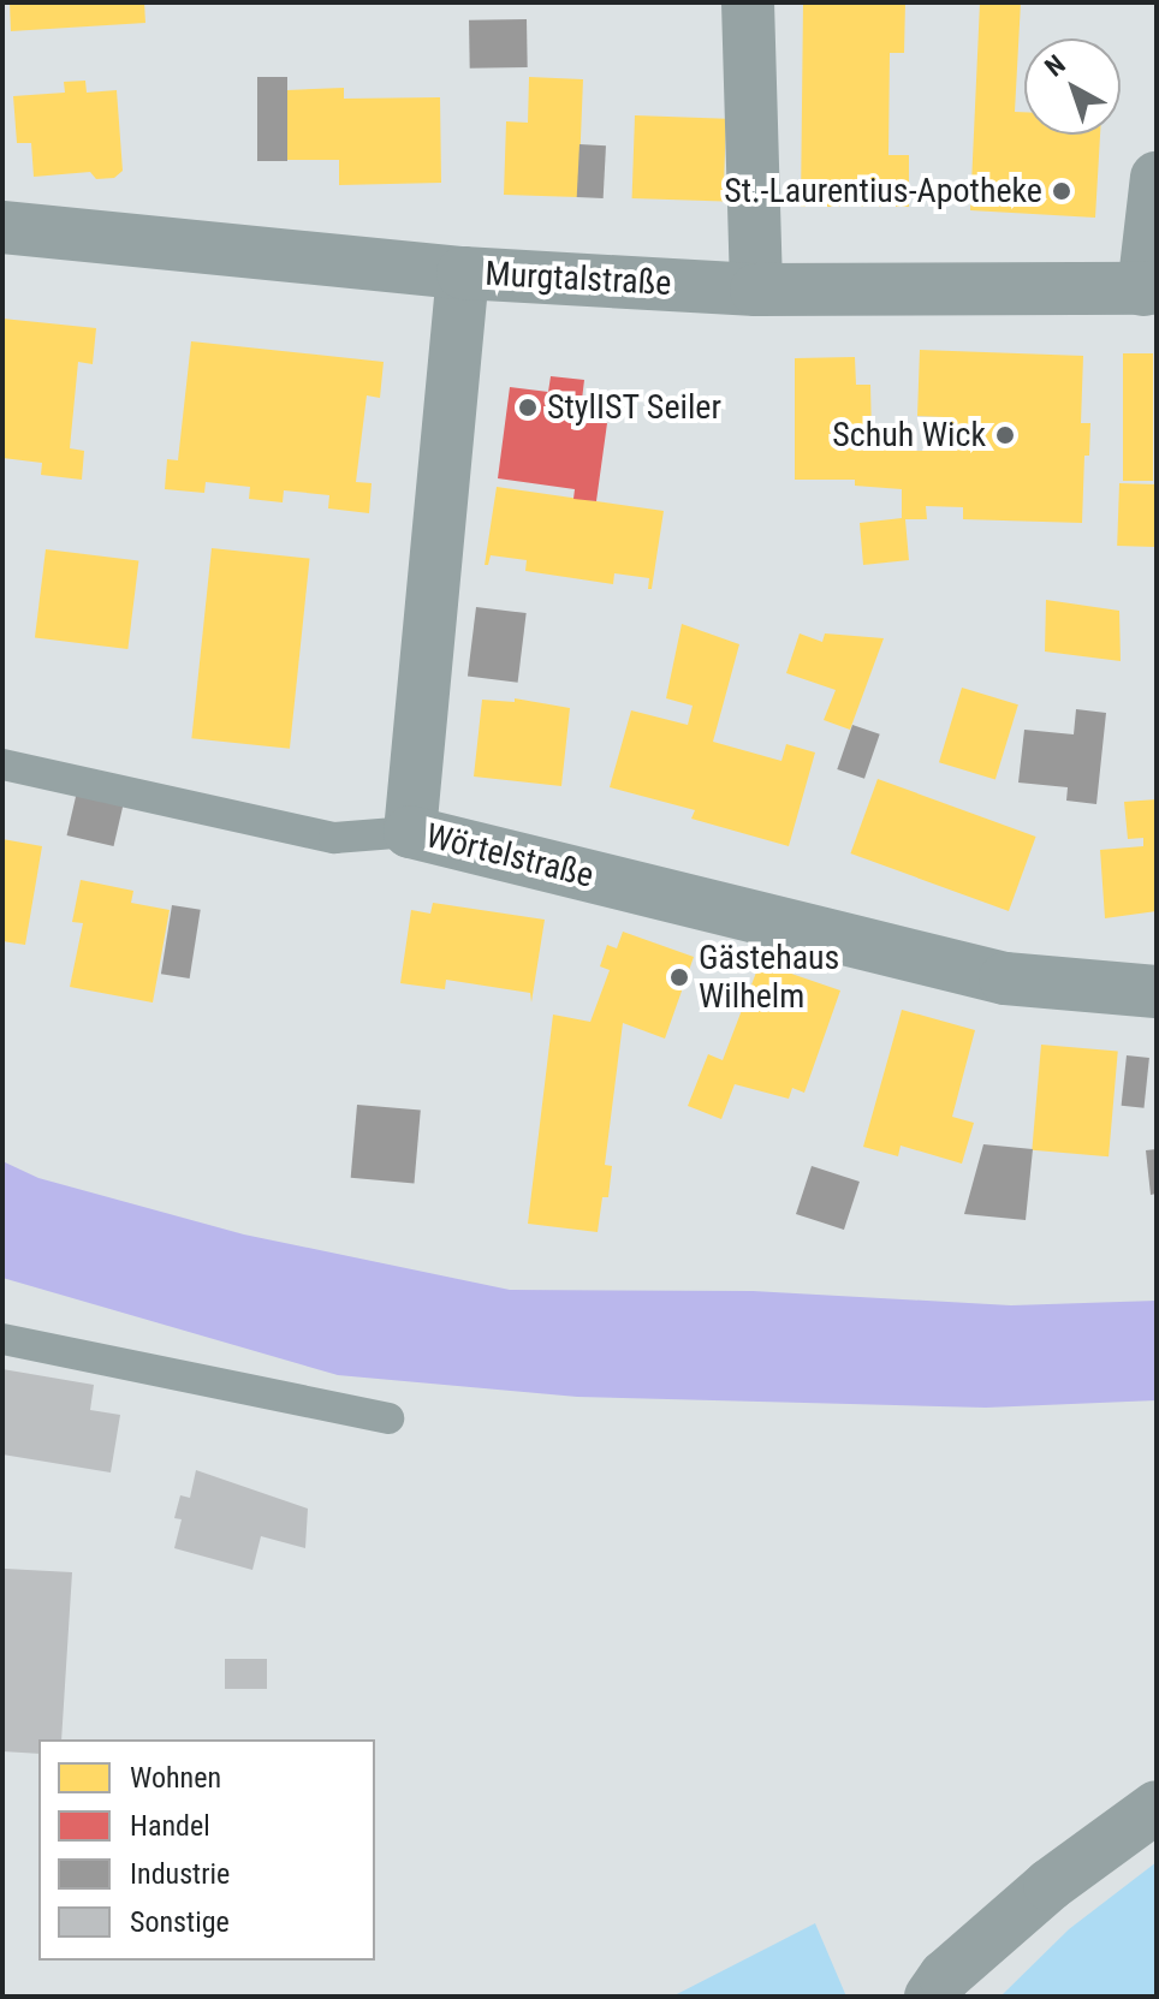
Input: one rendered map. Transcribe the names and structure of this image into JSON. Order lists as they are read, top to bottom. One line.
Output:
{"streets":{"street":["Murgtalstraße","Wörtelstraße"]},"crossings":[["Murgtalstraße","Wörtelstraße"]],"places":["St.-Laurentius-Apotheke","StylIST Seiler","Schuh Wick","Gästehaus Wilhelm"],"legend":["Wohnen","Handel","Industrie","Sonstige"],"north":"top left"}
